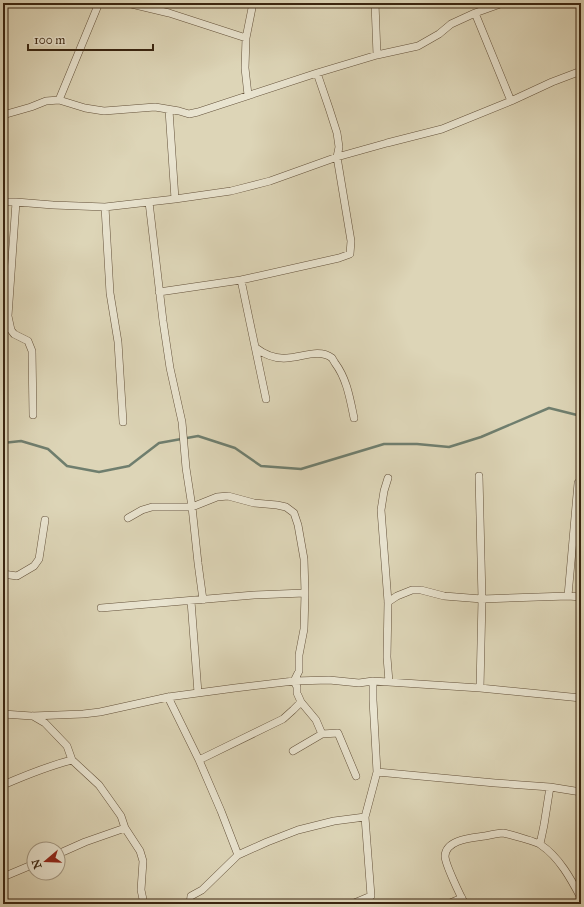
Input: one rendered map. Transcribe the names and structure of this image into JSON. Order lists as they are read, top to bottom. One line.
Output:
{"scale_bar":"100 m","north":"left"}
